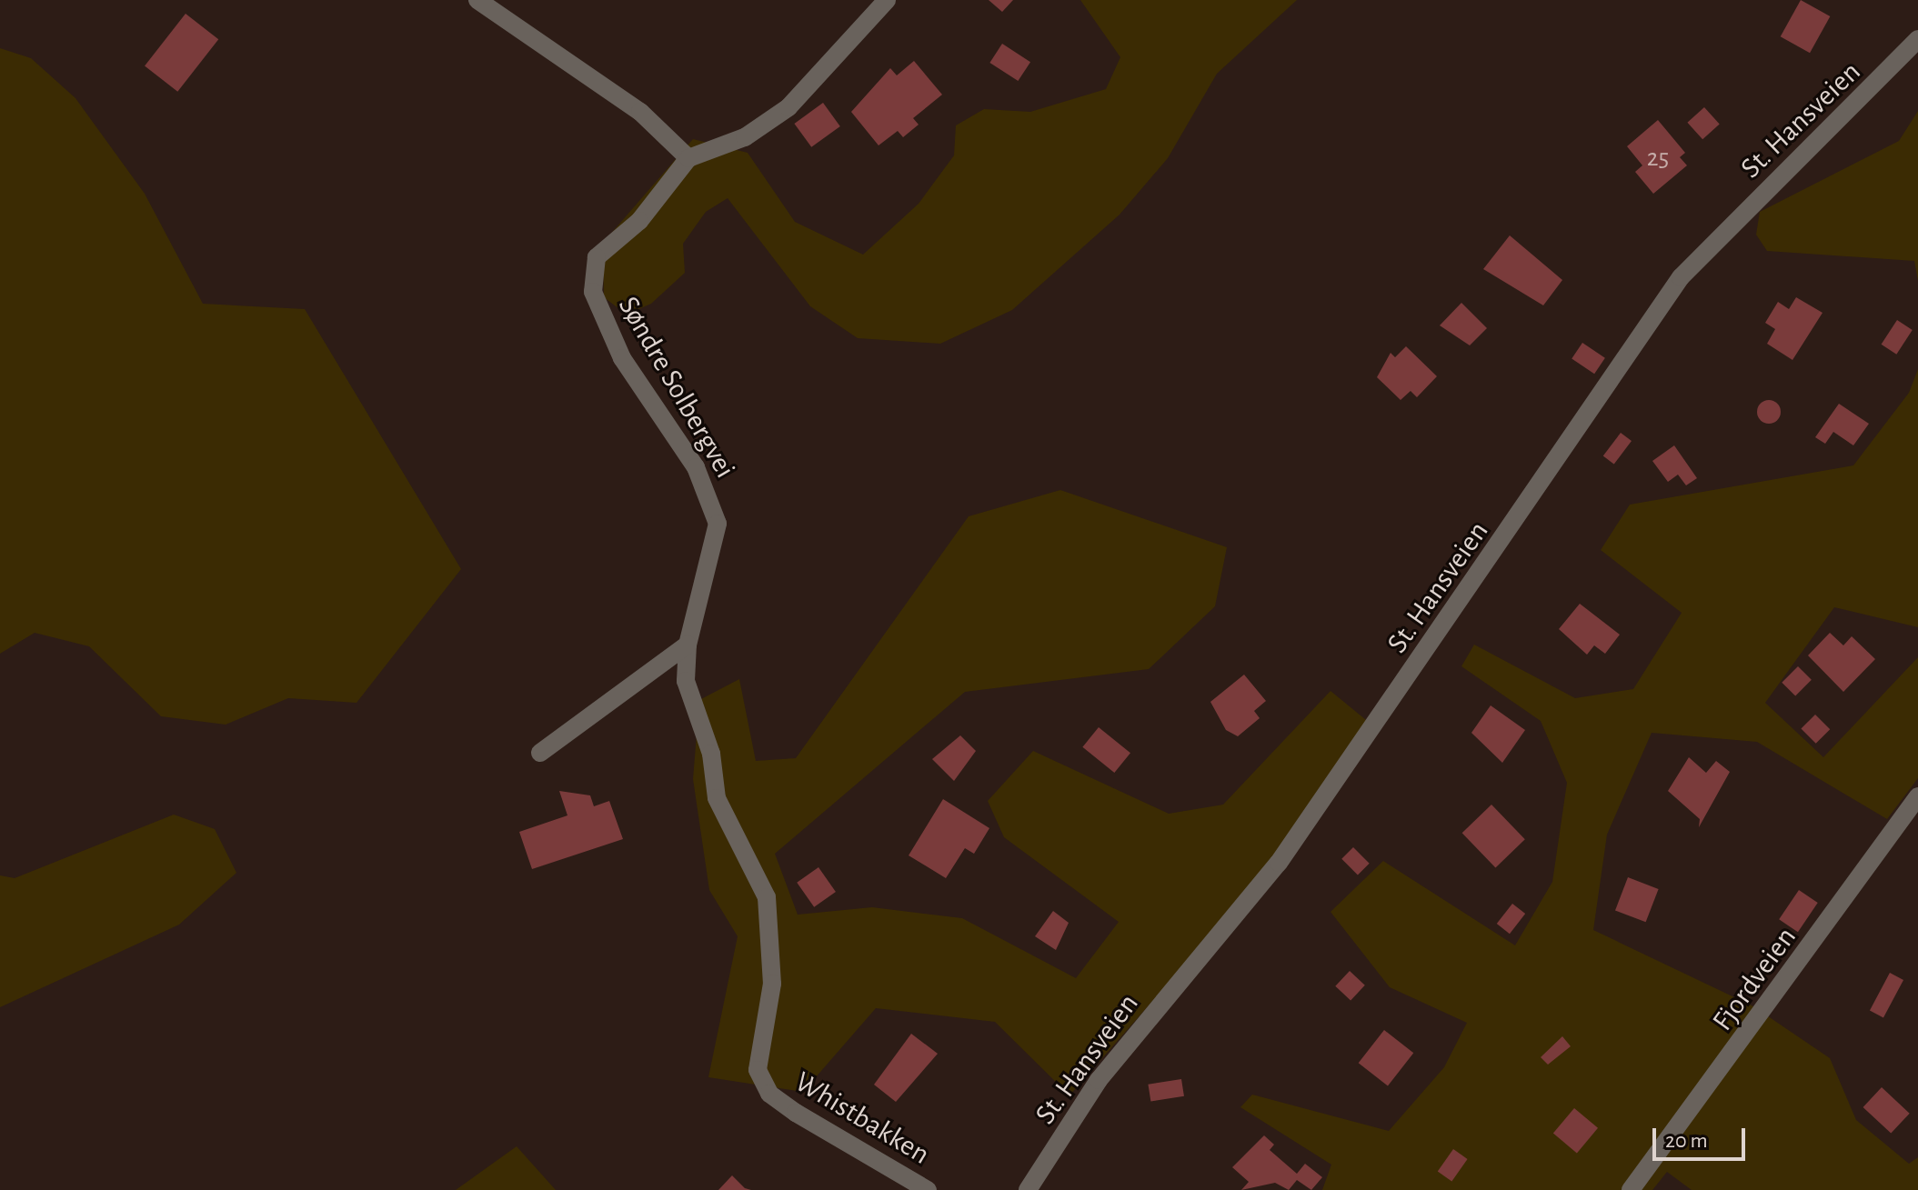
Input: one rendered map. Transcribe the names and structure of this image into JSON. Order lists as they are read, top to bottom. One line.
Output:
{"streets":{"street":["St. Hansveien","Søndre Solbergvei","Fjordveien","Whistbakken"]},"crossings":[["Søndre Solbergvei","Whistbakken"]],"house_numbers":["25"],"scale_bar":"20 m"}
